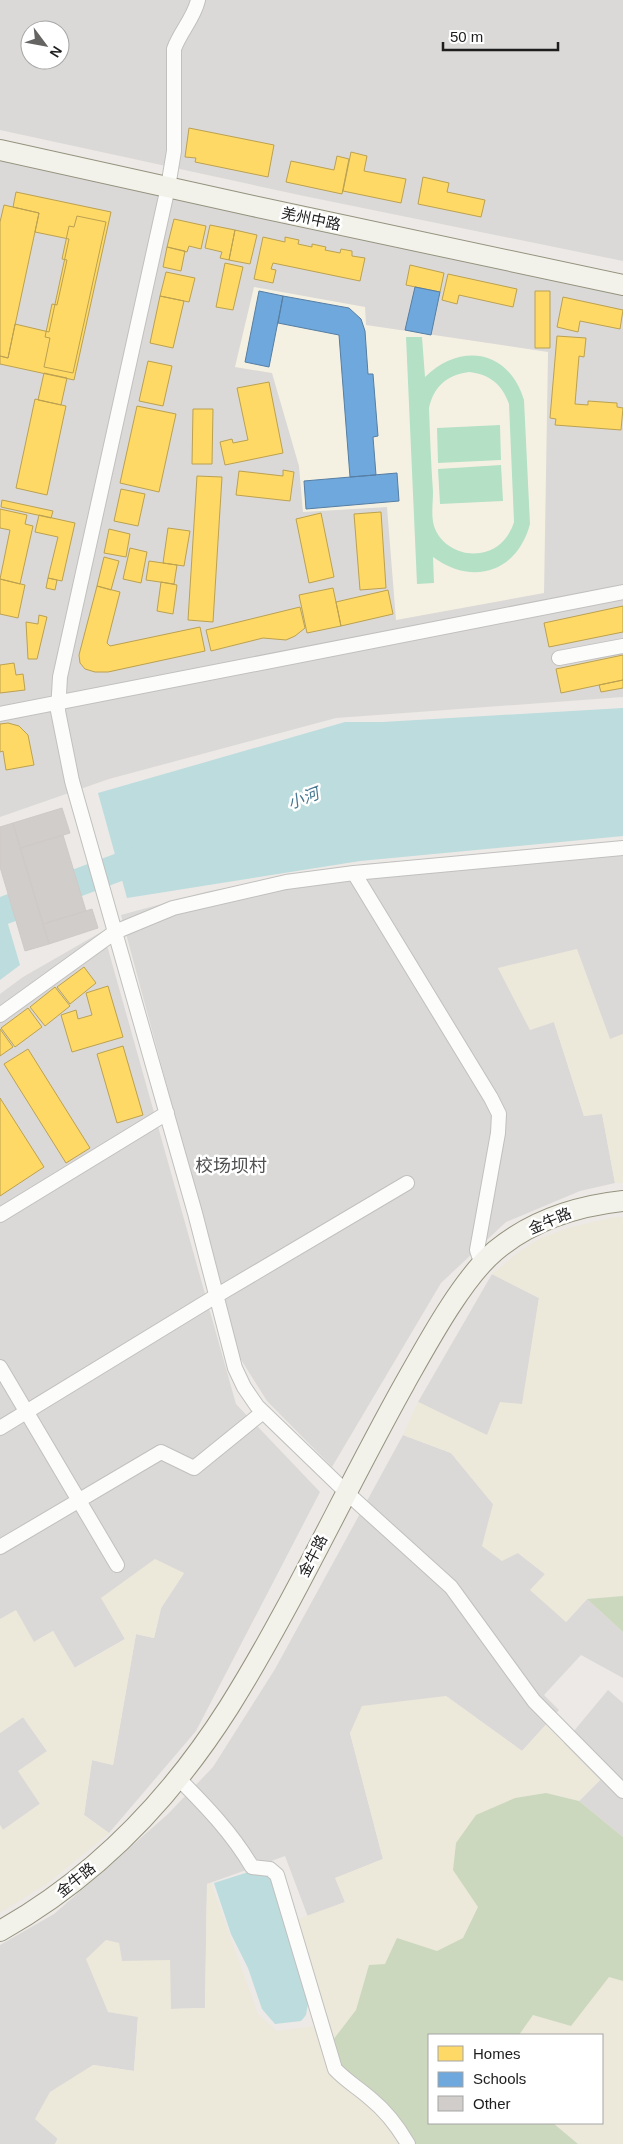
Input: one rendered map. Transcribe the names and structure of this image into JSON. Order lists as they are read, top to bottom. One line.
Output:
{"streets":{"main road":["羌州中路","金牛路"]},"districts":["校场坝村"],"water":["小河"],"legend":["Homes","Schools","Other"],"scale_bar":"50 m","north":"bottom right"}
